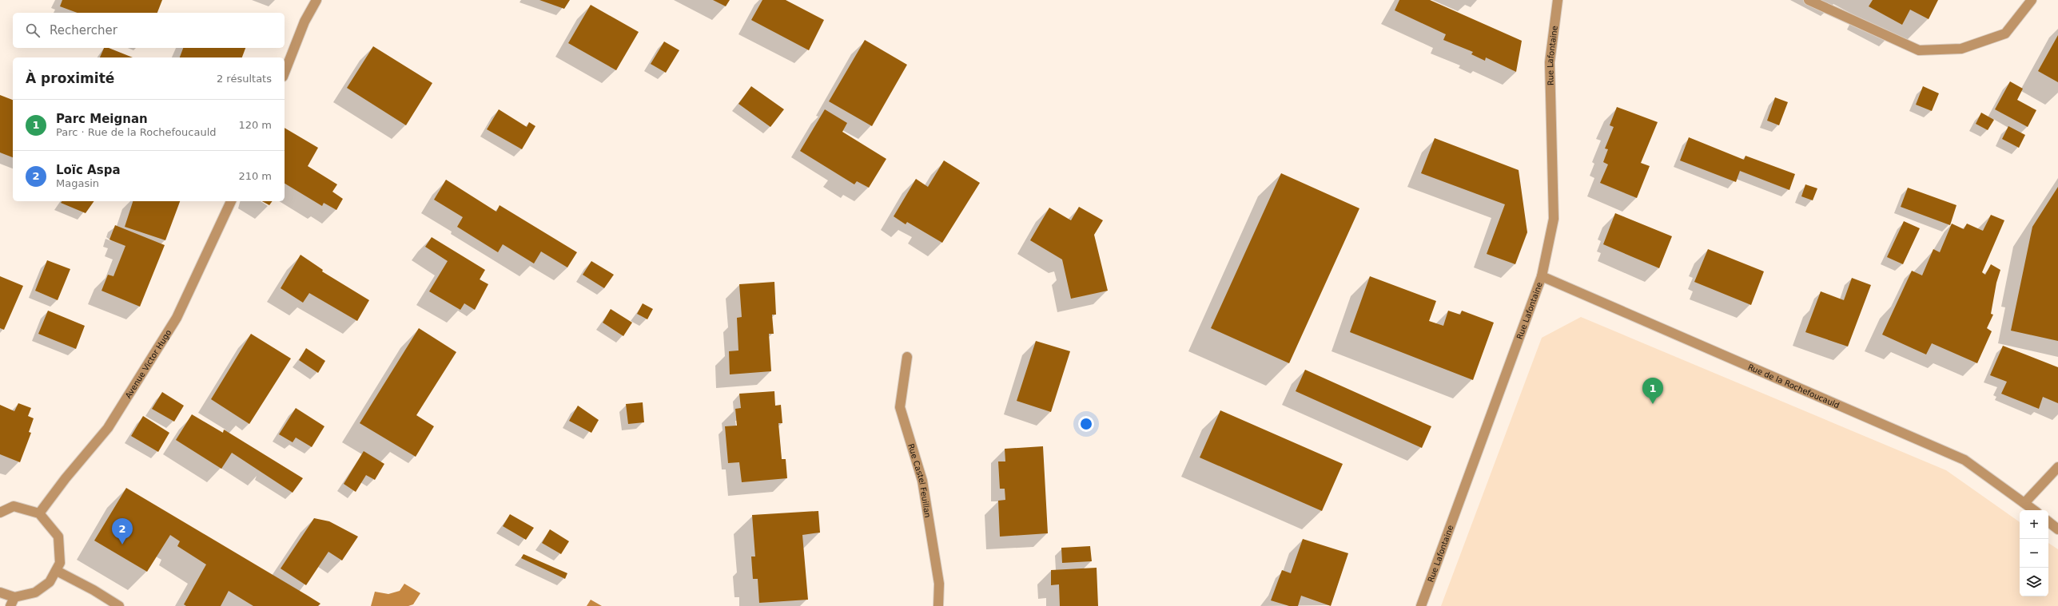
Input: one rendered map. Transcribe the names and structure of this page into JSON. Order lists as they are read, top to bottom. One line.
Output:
{"streets":{"street":["Rue Lafontaine","Avenue Victor Hugo","Rue de la Rochefoucauld","Rue Castel Feuillan"]},"crossings":[["Rue Lafontaine","Rue de la Rochefoucauld"]],"page":{"search":"Rechercher","heading":["À proximité","2 résultats"],"list":[{"mark":"1","name":"Parc Meignan","note":"Parc · Rue de la Rochefoucauld","value":"120 m"},{"mark":"2","name":"Loïc Aspa","note":"Magasin","value":"210 m"}],"pins":["1","2"],"map_buttons":["+","−"]}}
